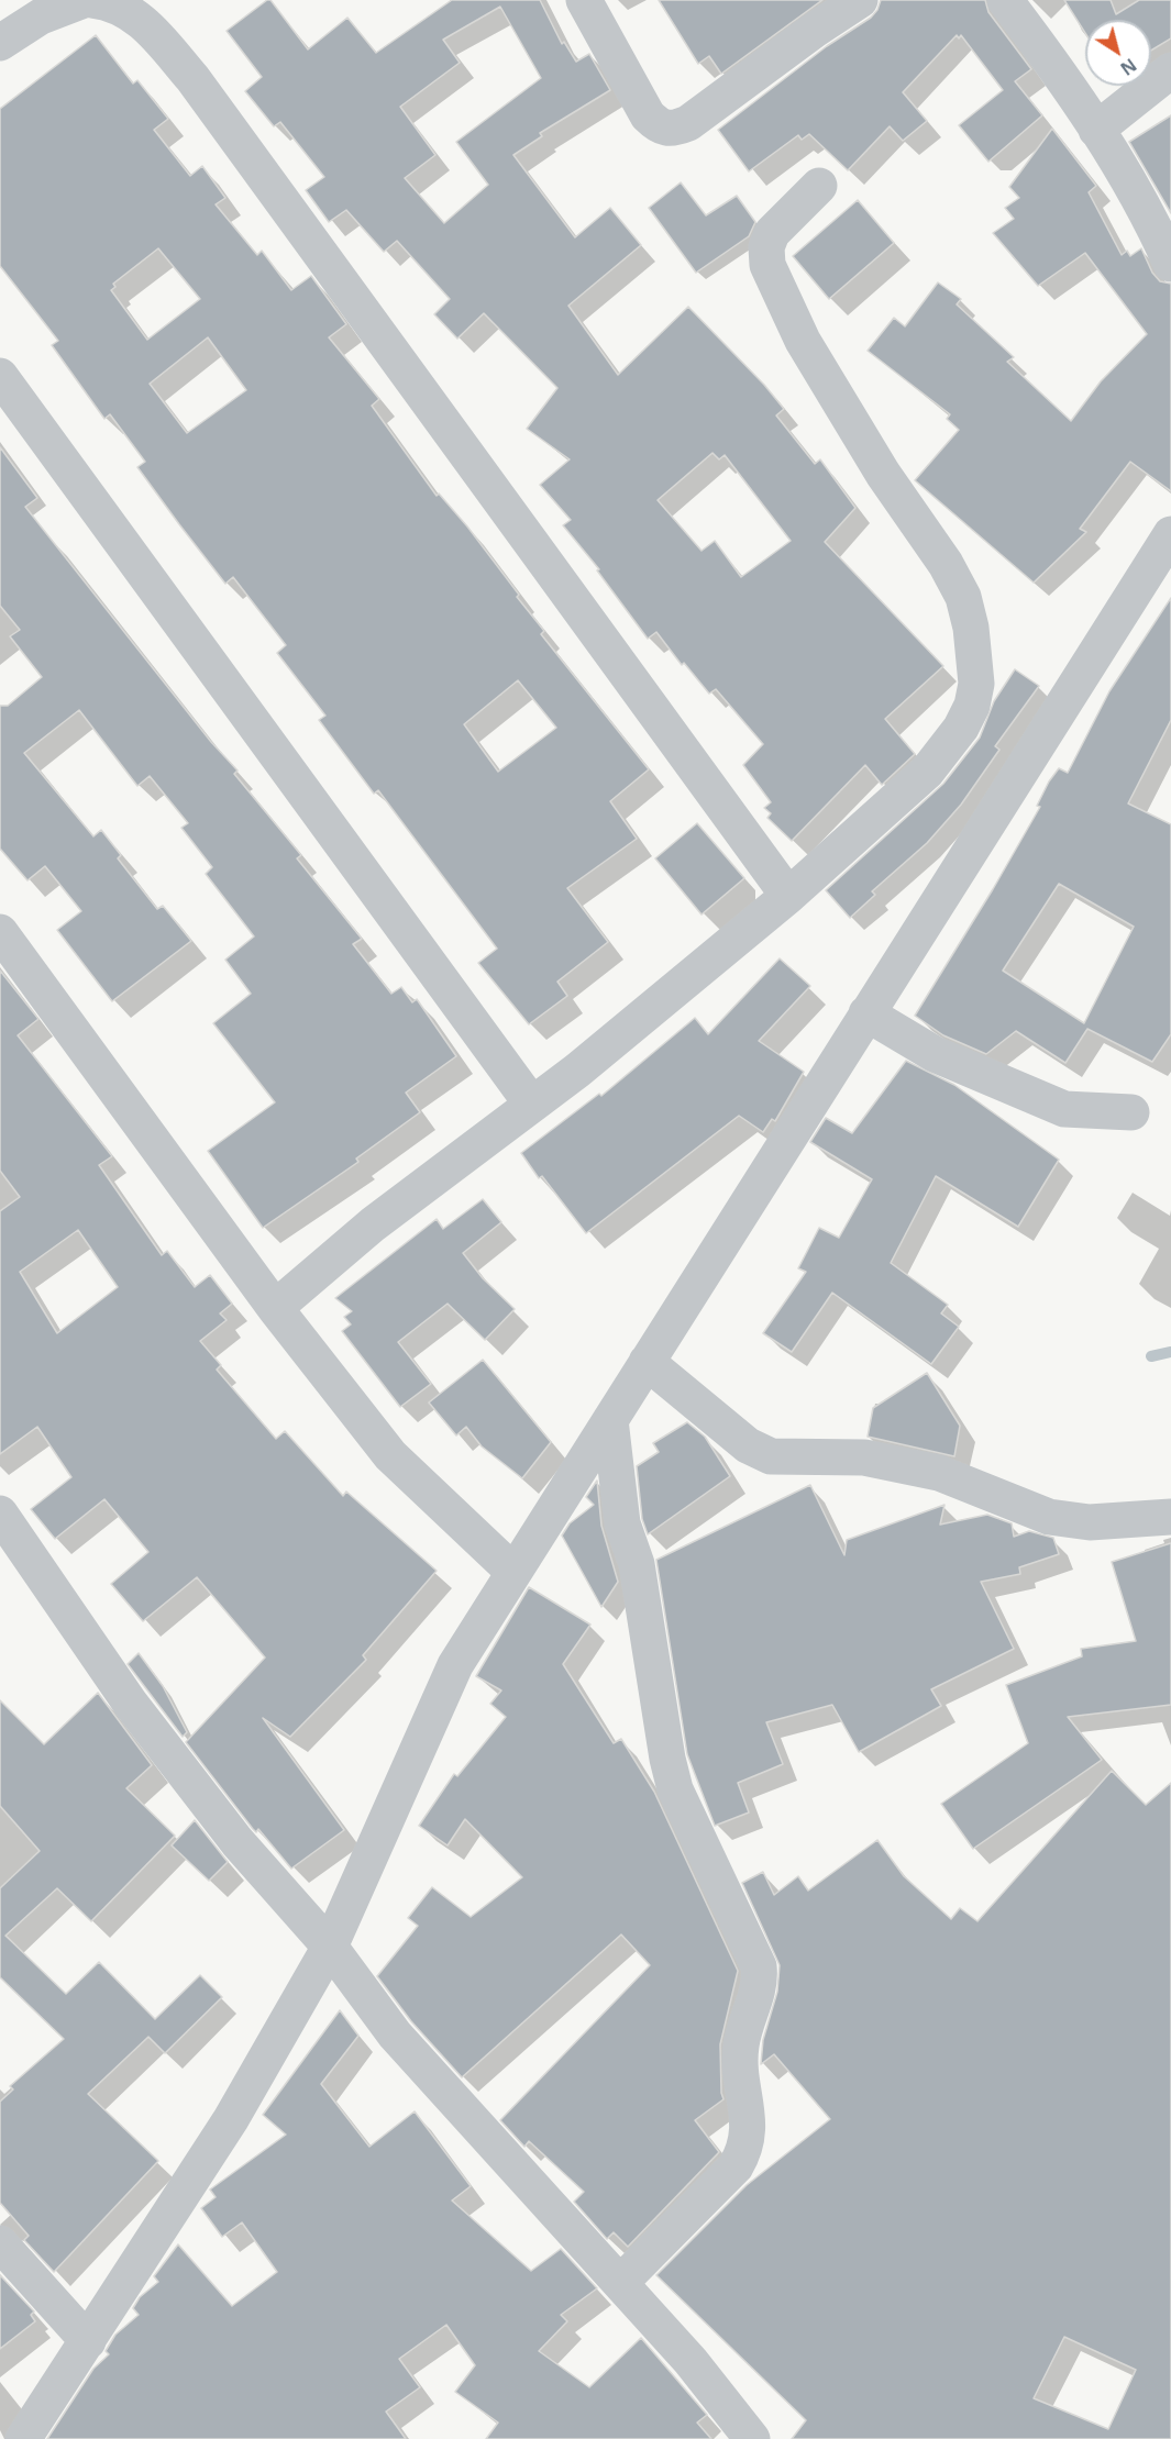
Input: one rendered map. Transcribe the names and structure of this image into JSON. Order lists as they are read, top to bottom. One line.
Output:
{"north":"bottom right"}
